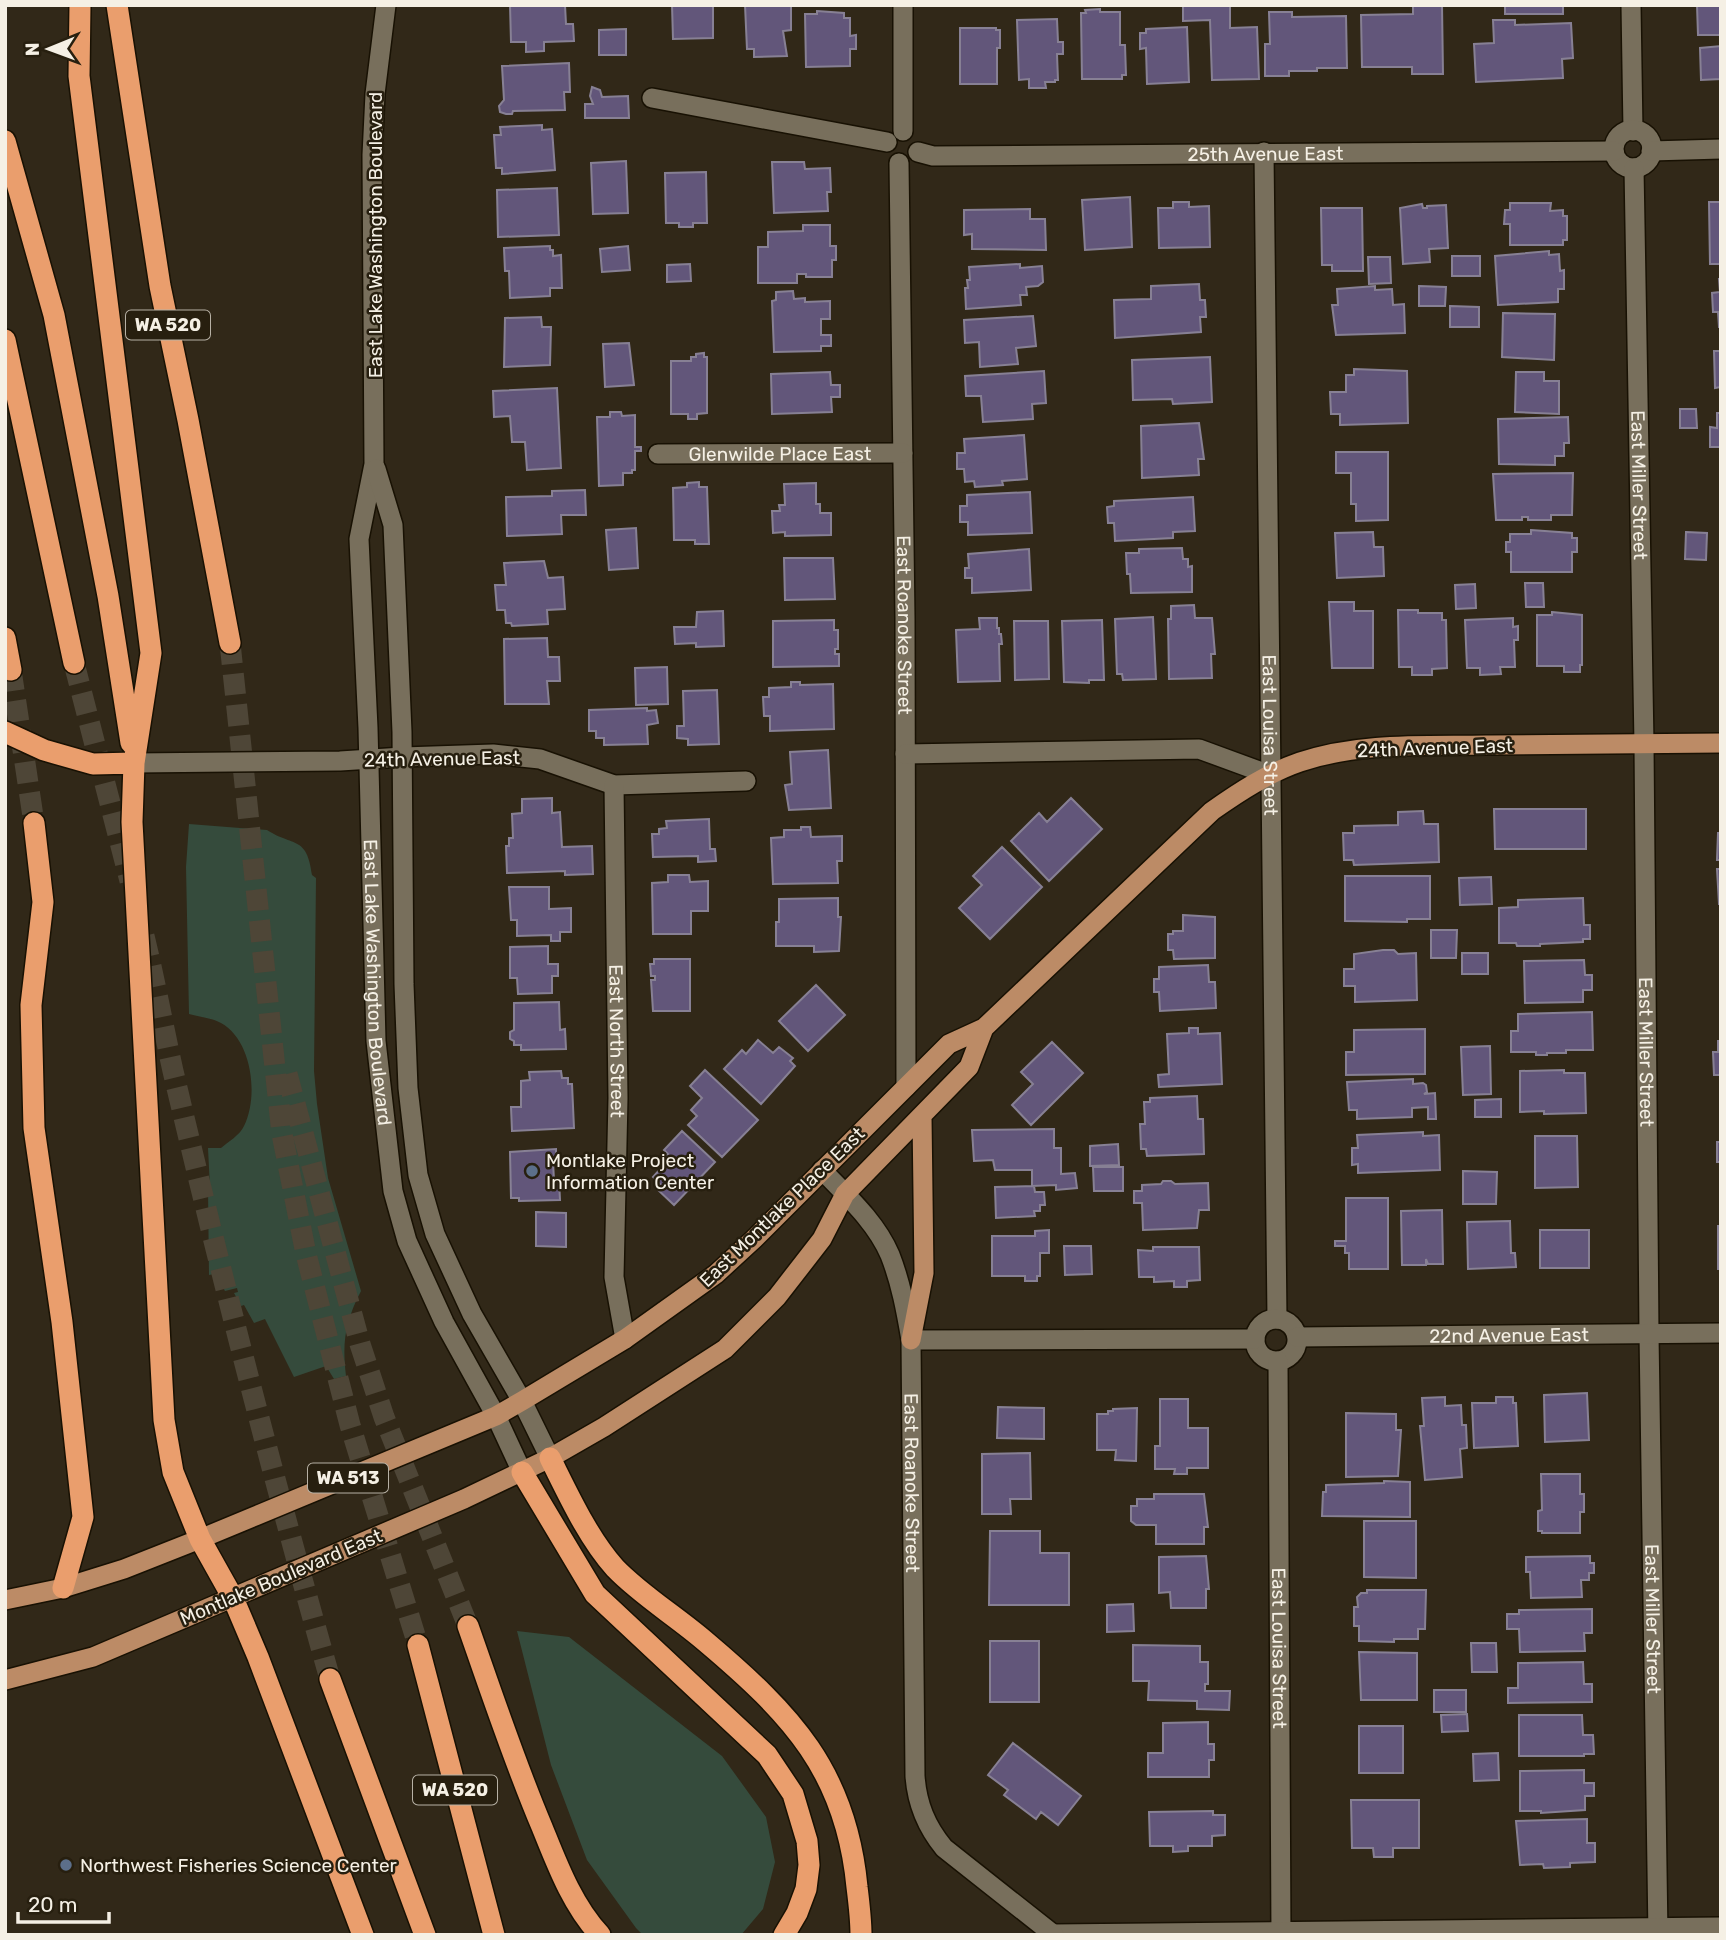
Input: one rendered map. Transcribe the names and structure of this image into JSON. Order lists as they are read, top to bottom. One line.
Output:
{"streets":{"highway":["WA 520"],"main road":["24th Avenue East","East Montlake Place East","WA 513","Montlake Boulevard East"],"street":["25th Avenue East","East Lake Washington Boulevard","Glenwilde Place East","East Miller Street","East Roanoke Street","East Louisa Street","East North Street","22nd Avenue East"]},"crossings":[["25th Avenue East","East Miller Street"],["25th Avenue East","East Roanoke Street"],["25th Avenue East","East Louisa Street"],["East Lake Washington Boulevard","24th Avenue East"],["East Lake Washington Boulevard","East Montlake Place East"],["East Lake Washington Boulevard","WA 513"],["East Lake Washington Boulevard","Montlake Boulevard East"],["Glenwilde Place East","East Roanoke Street"],["East Miller Street","24th Avenue East"],["East Miller Street","22nd Avenue East"],["East Roanoke Street","East Montlake Place East"],["East Louisa Street","24th Avenue East"],["East Louisa Street","East Montlake Place East"],["East Louisa Street","22nd Avenue East"],["24th Avenue East","East North Street"],["24th Avenue East","East Montlake Place East"],["East North Street","East Montlake Place East"],["East Montlake Place East","WA 513"],["East Montlake Place East","Montlake Boulevard East"]],"places":["Montlake Project Information Center","Northwest Fisheries Science Center"],"scale_bar":"20 m","north":"left"}
